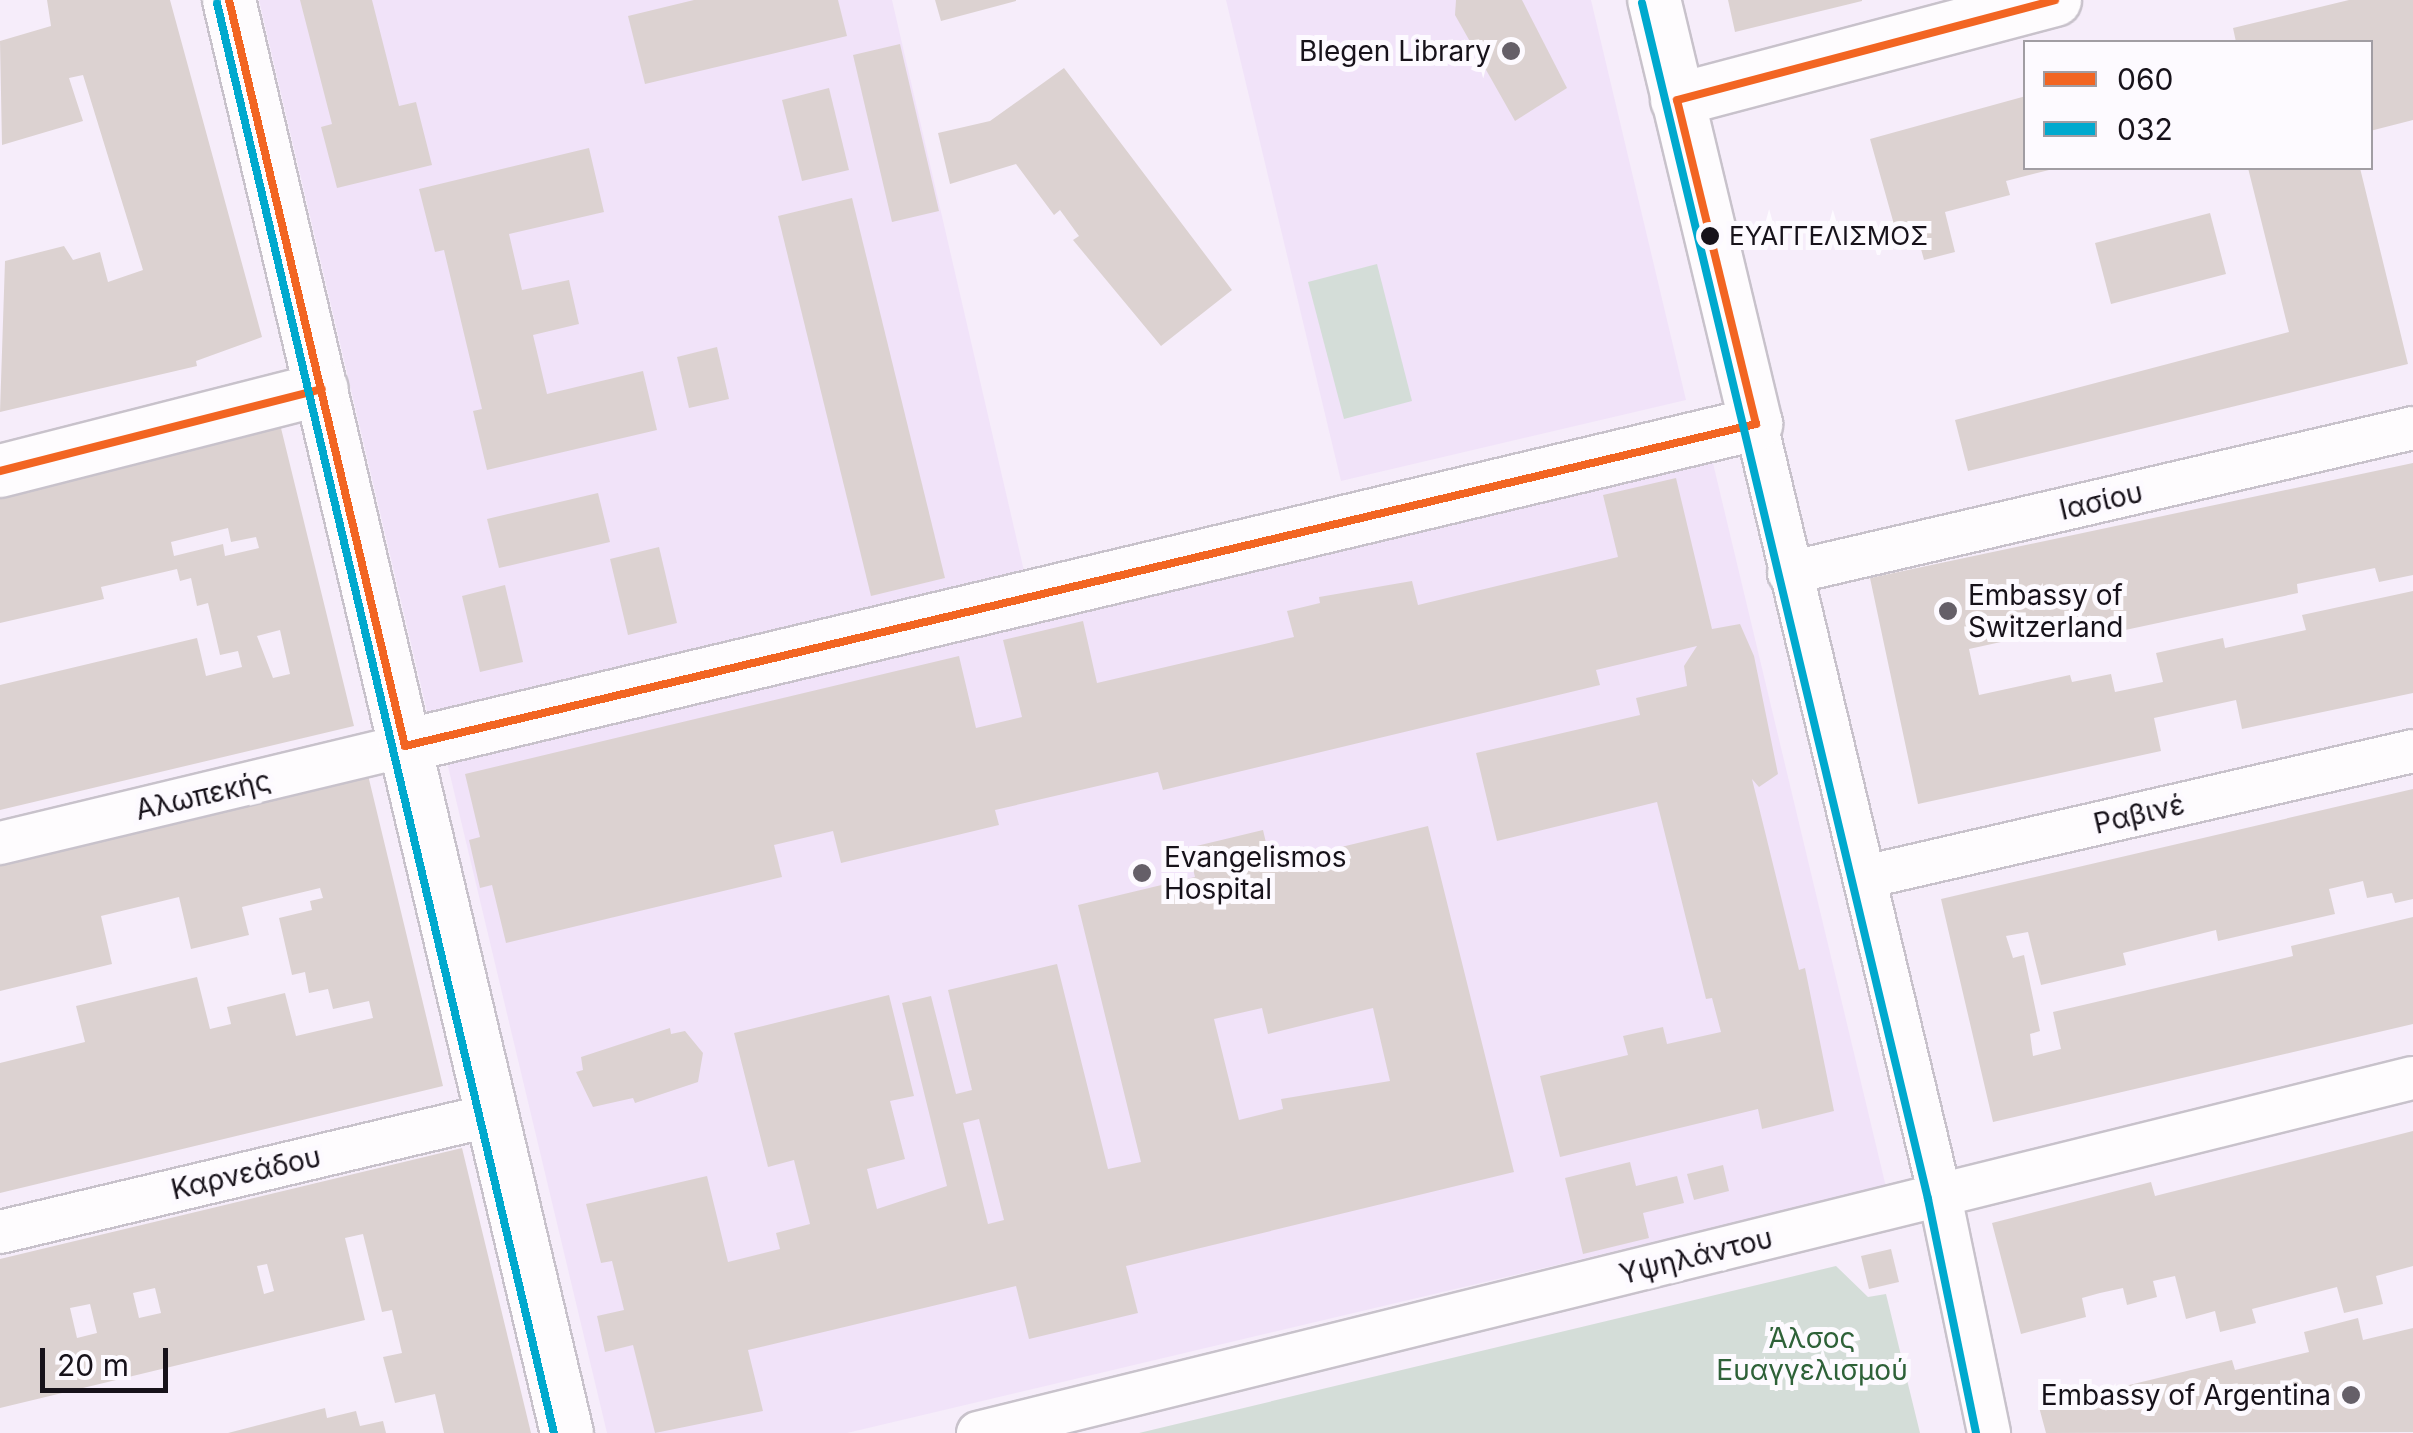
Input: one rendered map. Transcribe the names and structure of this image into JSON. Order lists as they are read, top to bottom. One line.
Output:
{"streets":{"street":["Ιασίου","Αλωπεκής","Ραβινέ","Καρνεάδου","Υψηλάντου"]},"parks":["Άλσος Ευαγγελισμού"],"places":["Blegen Library","ΕΥΑΓΓΕΛΙΣΜΟΣ","Embassy of Switzerland","Evangelismos Hospital","Embassy of Argentina"],"lines":["transit line 060","transit line 032"],"legend":["060","032"],"scale_bar":"20 m"}
